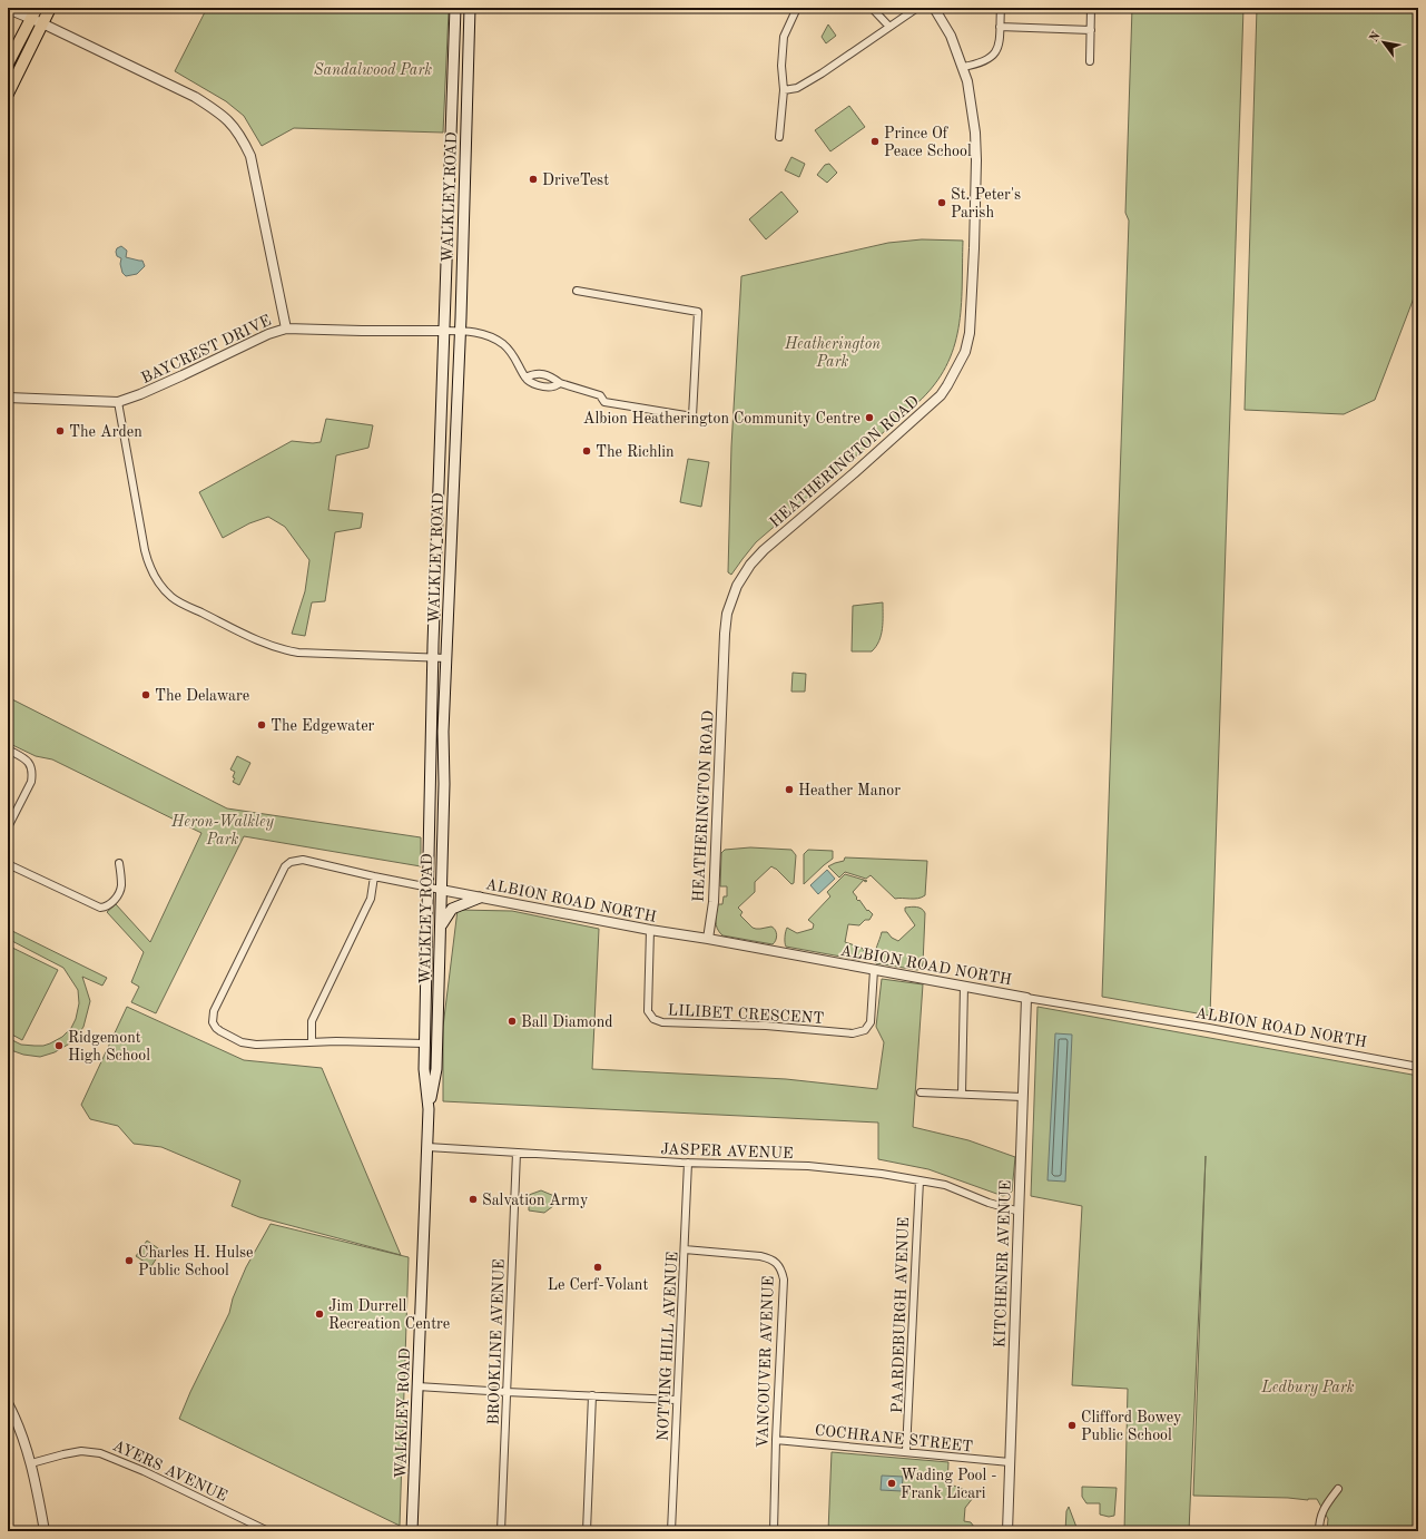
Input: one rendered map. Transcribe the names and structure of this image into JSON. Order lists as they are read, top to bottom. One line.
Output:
{"streets":{"main road":["WALKLEY ROAD"],"street":["BAYCREST DRIVE","HEATHERINGTON ROAD","ALBION ROAD NORTH","LILIBET CRESCENT","JASPER AVENUE","KITCHENER AVENUE","PAARDEBURGH AVENUE","BROOKLINE AVENUE","NOTTING HILL AVENUE","VANCOUVER AVENUE","COCHRANE STREET","AYERS AVENUE"]},"crossings":[["WALKLEY ROAD","BAYCREST DRIVE"],["WALKLEY ROAD","ALBION ROAD NORTH"],["WALKLEY ROAD","JASPER AVENUE"],["HEATHERINGTON ROAD","ALBION ROAD NORTH"],["ALBION ROAD NORTH","LILIBET CRESCENT"],["ALBION ROAD NORTH","KITCHENER AVENUE"],["JASPER AVENUE","KITCHENER AVENUE"],["JASPER AVENUE","PAARDEBURGH AVENUE"],["JASPER AVENUE","BROOKLINE AVENUE"],["JASPER AVENUE","NOTTING HILL AVENUE"],["KITCHENER AVENUE","COCHRANE STREET"],["PAARDEBURGH AVENUE","COCHRANE STREET"],["NOTTING HILL AVENUE","VANCOUVER AVENUE"],["VANCOUVER AVENUE","COCHRANE STREET"]],"parks":["Sandalwood Park","Heatherington Park","Heron-Walkley Park","Ledbury Park"],"places":["Prince Of Peace School","DriveTest","St. Peter's Parish","Albion Heatherington Community Centre","The Arden","The Richlin","The Delaware","The Edgewater","Heather Manor","Ball Diamond","Ridgemont High School","Salvation Army","Charles H. Hulse Public School","Le Cerf-Volant","Jim Durrell Recreation Centre","Clifford Bowey Public School","Wading Pool - Frank Licari"],"north":"top left"}
